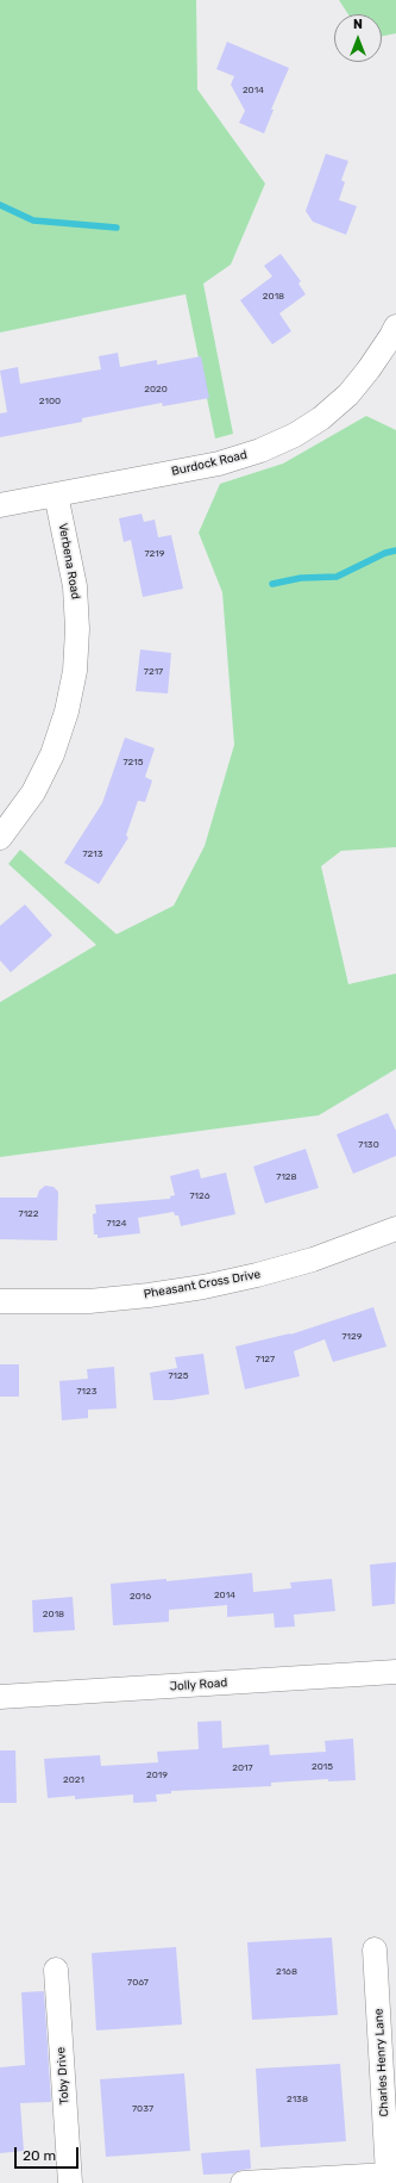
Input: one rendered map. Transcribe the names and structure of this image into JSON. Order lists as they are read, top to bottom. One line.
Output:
{"streets":{"street":["Burdock Road","Verbena Road","Pheasant Cross Drive","Jolly Road","Charles Henry Lane","Toby Drive"]},"crossings":[["Burdock Road","Verbena Road"]],"house_numbers":["2014","2018","2020","2100","7219","7217","7215","7213","7130","7128","7126","7122","7124","7129","7127","7125","7123","2014","2016","2018","2015","2017","2019","2021","2168","7067","2138","7037"],"scale_bar":"20 m","north":"top"}
